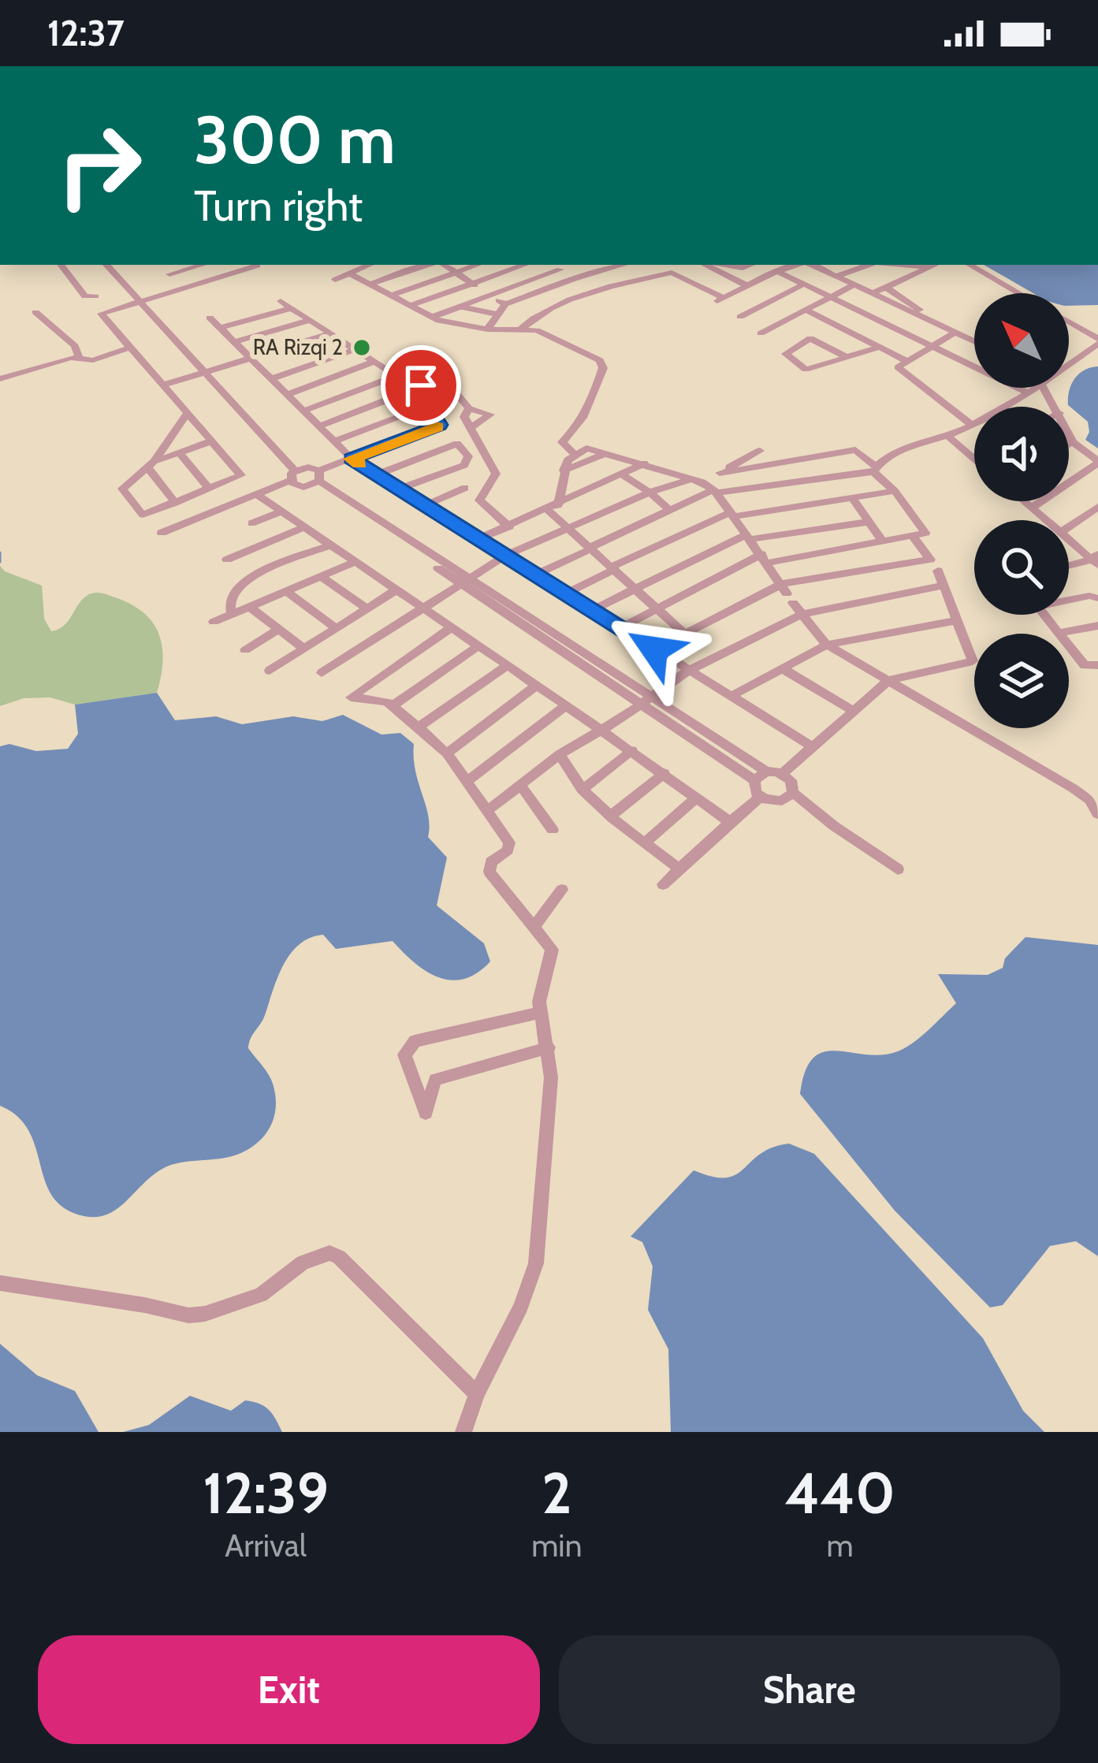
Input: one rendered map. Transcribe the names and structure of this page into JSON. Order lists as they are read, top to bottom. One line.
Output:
{"places":["RA Rizqi 2"],"north":"top left","page":{"status":"12:37","turn":["300 m","Turn right"],"eta":["12:39","Arrival","2","min","440","m"],"buttons":["Exit","Share"]}}
